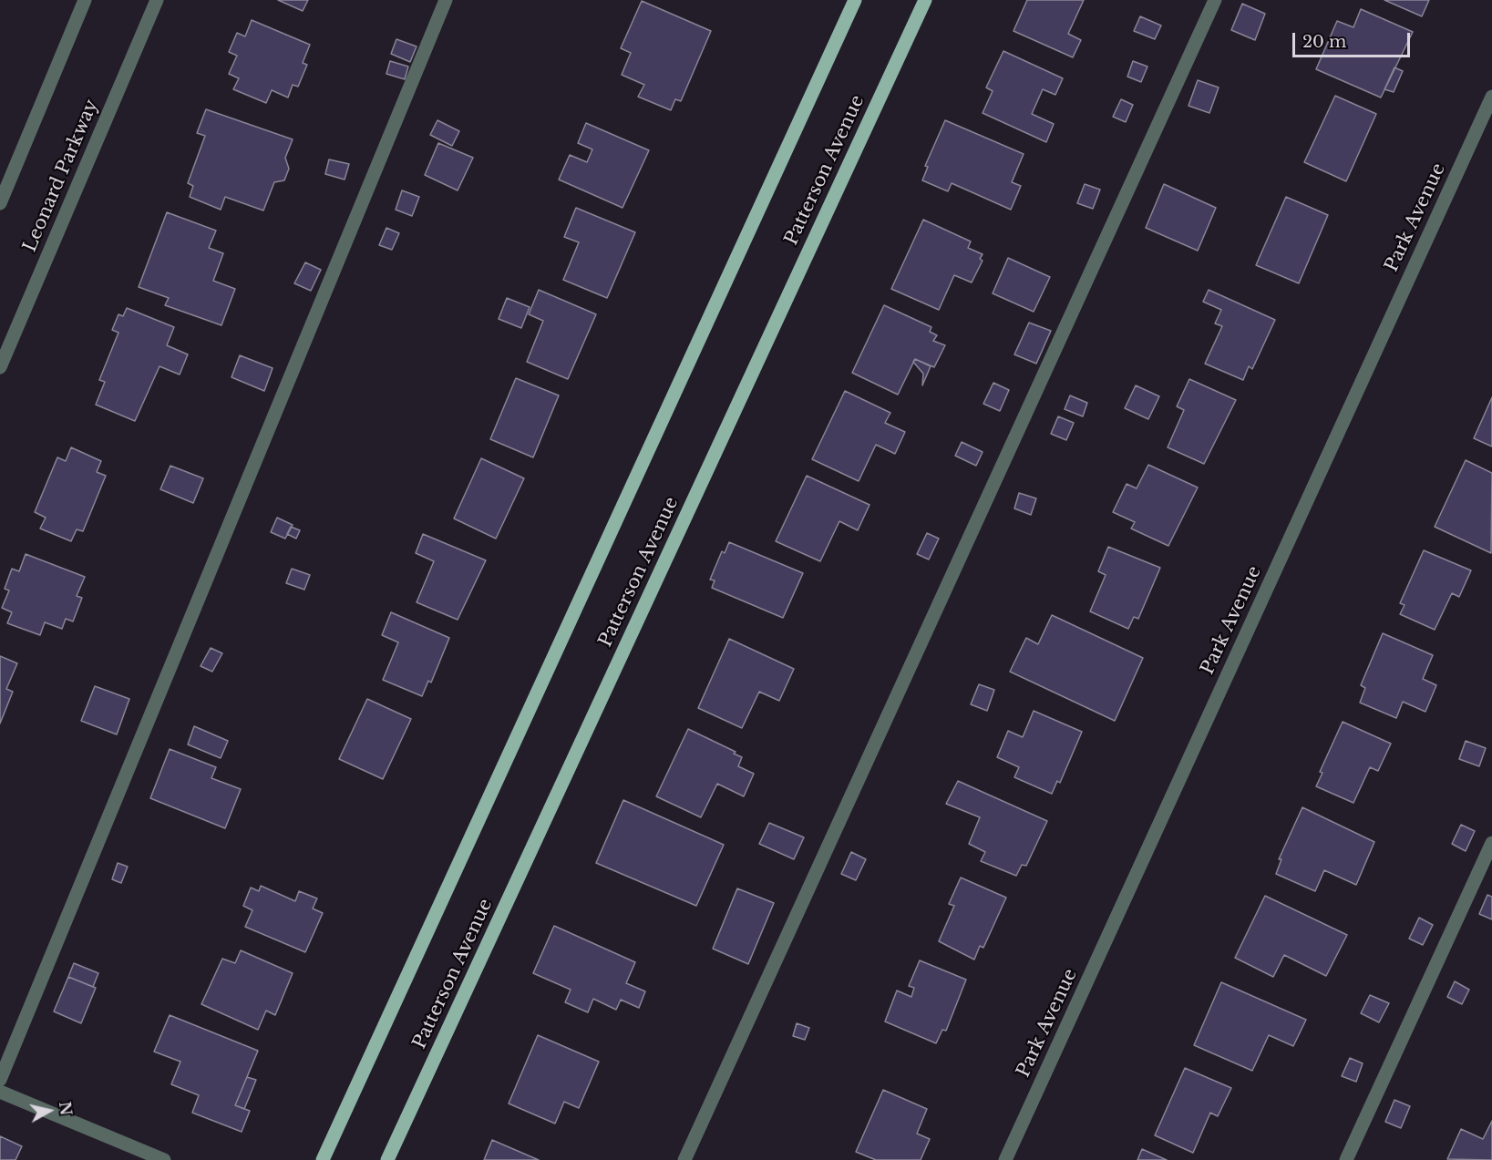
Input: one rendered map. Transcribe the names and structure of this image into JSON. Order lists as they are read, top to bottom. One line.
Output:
{"streets":{"main road":["Patterson Avenue"],"street":["Leonard Parkway","Park Avenue"]},"scale_bar":"20 m","north":"right"}
